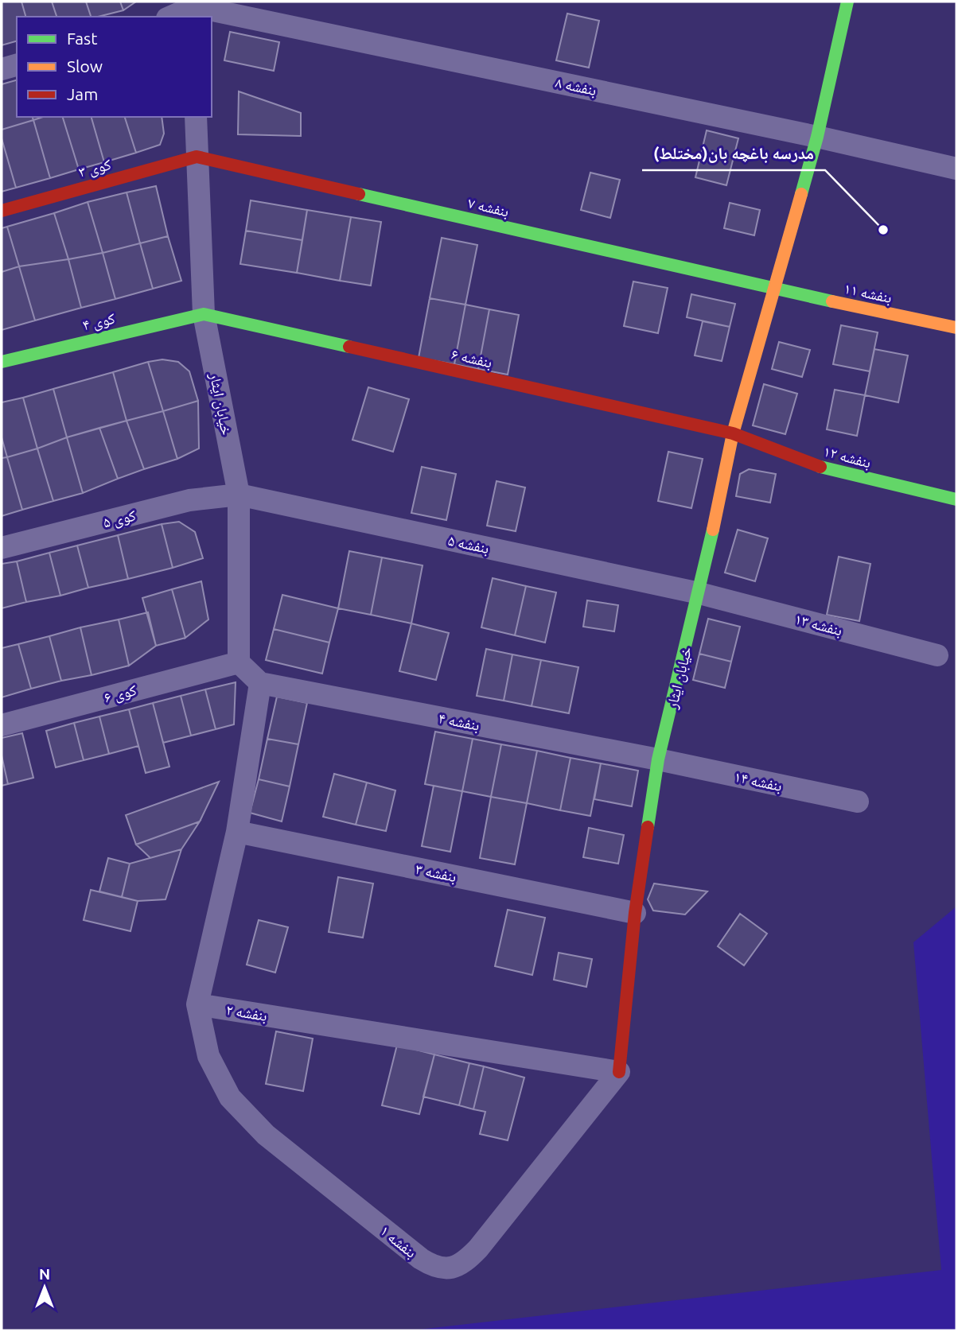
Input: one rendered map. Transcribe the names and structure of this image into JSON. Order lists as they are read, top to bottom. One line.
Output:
{"streets":{"street":["بنفشه ۸","کوی ۳","بنفشه ۷","بنفشه ۱۱","کوی ۴","بنفشه ۶","خیابان ایثار","بنفشه ۱۲","کوی ۵","بنفشه ۵","بنفشه ۱۳","کوی ۶","بنفشه ۴","بنفشه ۱۴","بنفشه ۳","بنفشه ۲","بنفشه ۱"]},"crossings":[["بنفشه ۸","خیابان ایثار"],["کوی ۳","بنفشه ۷"],["کوی ۳","خیابان ایثار"],["بنفشه ۷","بنفشه ۱۱"],["بنفشه ۷","خیابان ایثار"],["بنفشه ۱۱","خیابان ایثار"],["کوی ۴","بنفشه ۶"],["کوی ۴","خیابان ایثار"],["بنفشه ۶","خیابان ایثار"],["بنفشه ۶","بنفشه ۱۲"],["خیابان ایثار","بنفشه ۱۲"],["خیابان ایثار","کوی ۵"],["خیابان ایثار","بنفشه ۵"],["خیابان ایثار","بنفشه ۱۳"],["خیابان ایثار","کوی ۶"],["خیابان ایثار","بنفشه ۴"],["خیابان ایثار","بنفشه ۱۴"],["خیابان ایثار","بنفشه ۳"],["خیابان ایثار","بنفشه ۲"],["خیابان ایثار","بنفشه ۱"],["کوی ۵","بنفشه ۵"],["بنفشه ۵","بنفشه ۱۳"],["بنفشه ۴","بنفشه ۱۴"],["بنفشه ۲","بنفشه ۱"]],"places":["مدرسه باغچه بان(مختلط)"],"legend":["Fast","Slow","Jam"],"north":"top"}
